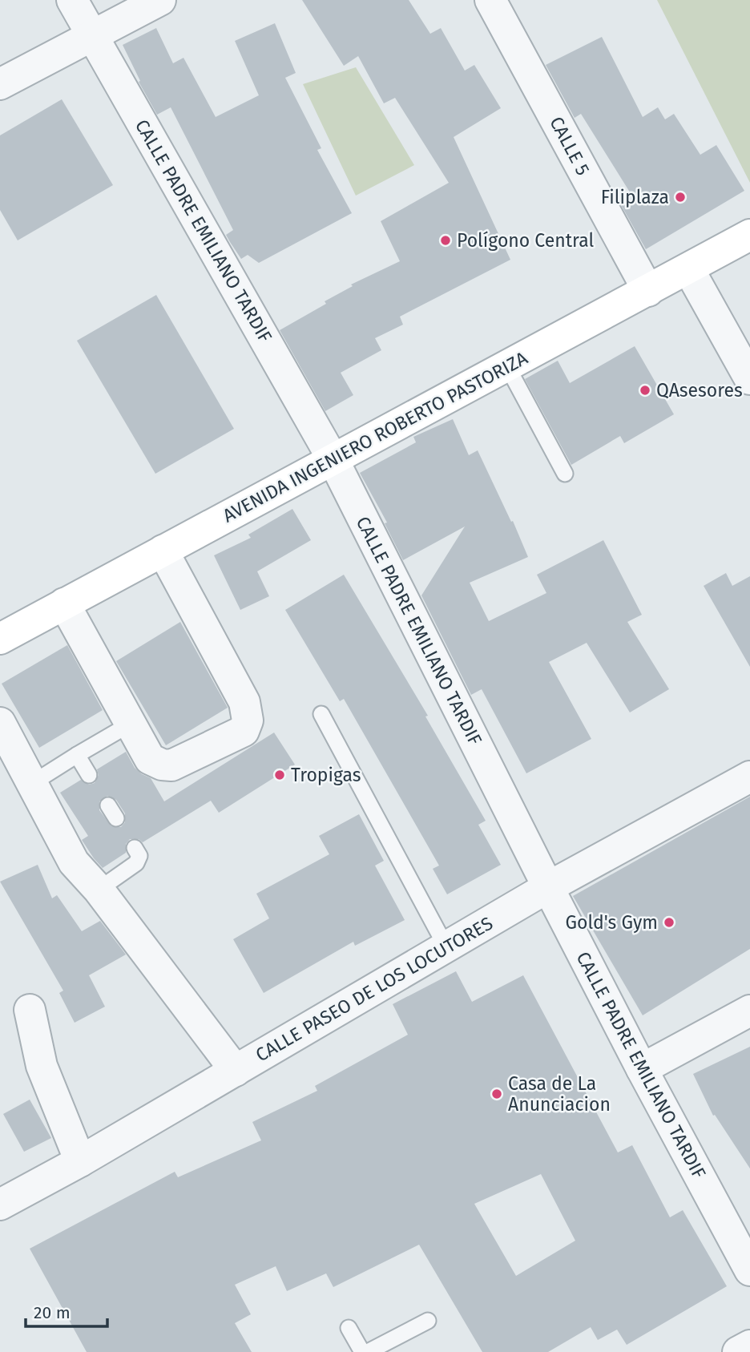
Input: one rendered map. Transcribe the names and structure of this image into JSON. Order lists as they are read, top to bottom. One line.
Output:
{"streets":{"street":["CALLE 5","CALLE PADRE EMILIANO TARDIF","AVENIDA INGENIERO ROBERTO PASTORIZA","CALLE PASEO DE LOS LOCUTORES"]},"crossings":[["CALLE 5","AVENIDA INGENIERO ROBERTO PASTORIZA"],["CALLE PADRE EMILIANO TARDIF","AVENIDA INGENIERO ROBERTO PASTORIZA"],["CALLE PADRE EMILIANO TARDIF","CALLE PASEO DE LOS LOCUTORES"]],"places":["Filiplaza","Polígono Central","QAsesores","Tropigas","Gold's Gym","Casa de La Anunciacion"],"scale_bar":"20 m"}
